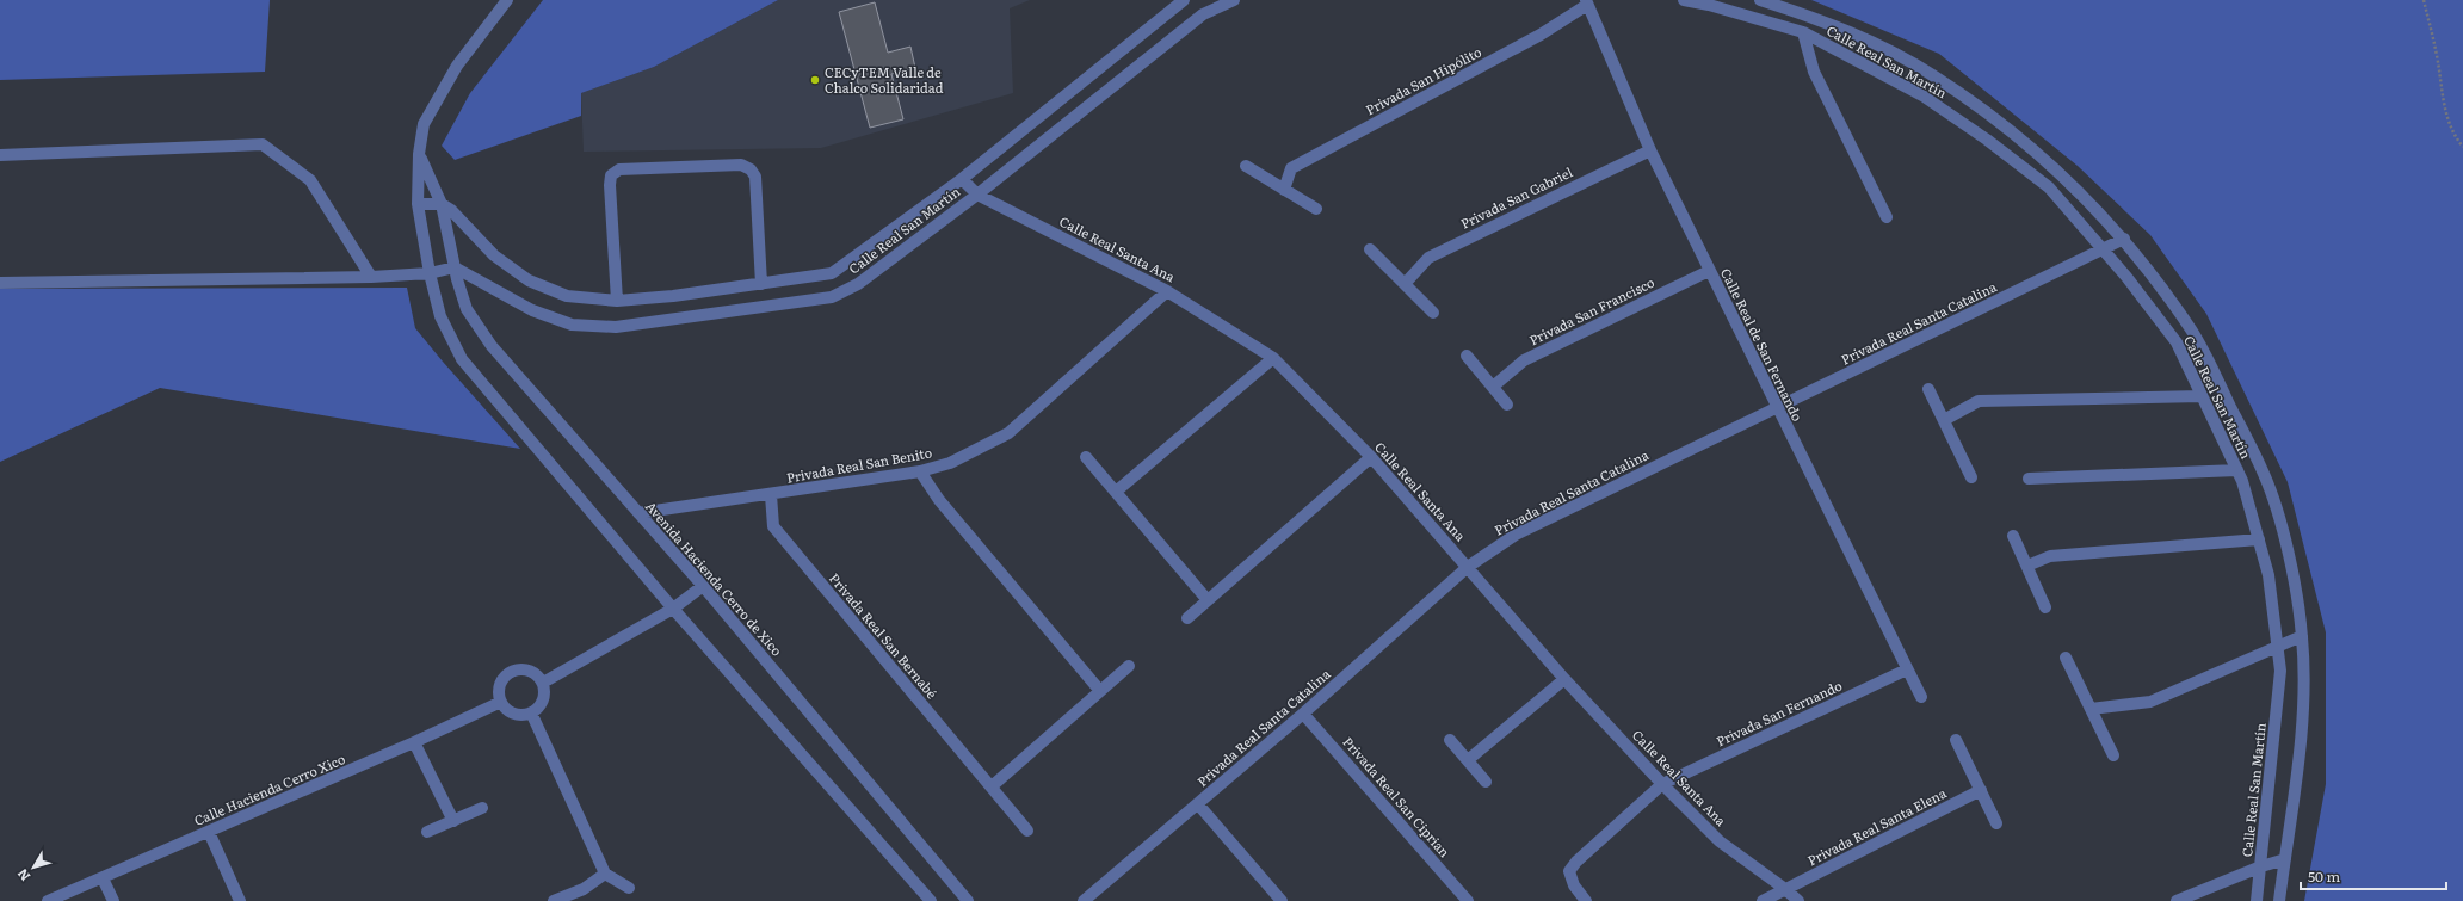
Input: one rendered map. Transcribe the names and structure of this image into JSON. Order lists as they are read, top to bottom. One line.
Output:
{"streets":{"street":["Calle Real San Martín","Privada San Hipólito","Privada San Gabriel","Calle Real Santa Ana","Privada San Francisco","Privada Real Santa Catalina","Calle Real de San Fernando","Privada Real San Benito","Avenida Hacienda Cerro de Xico","Privada Real San Bernabé","Privada San Fernando","Calle Hacienda Cerro Xico","Privada Real San Ciprian","Privada Real Santa Elena"]},"crossings":[["Calle Real San Martín","Calle Real Santa Ana"],["Calle Real San Martín","Privada Real Santa Catalina"],["Calle Real San Martín","Avenida Hacienda Cerro de Xico"],["Privada San Hipólito","Calle Real de San Fernando"],["Privada San Gabriel","Calle Real de San Fernando"],["Calle Real Santa Ana","Privada Real Santa Catalina"],["Calle Real Santa Ana","Privada Real San Benito"],["Calle Real Santa Ana","Privada San Fernando"],["Calle Real Santa Ana","Privada Real Santa Elena"],["Privada San Francisco","Calle Real de San Fernando"],["Privada Real Santa Catalina","Calle Real de San Fernando"],["Privada Real Santa Catalina","Privada Real San Ciprian"],["Calle Real de San Fernando","Privada San Fernando"],["Privada Real San Benito","Avenida Hacienda Cerro de Xico"],["Privada Real San Benito","Privada Real San Bernabé"]],"places":["CECyTEM Valle de Chalco Solidaridad"],"scale_bar":"50 m","north":"bottom left"}
